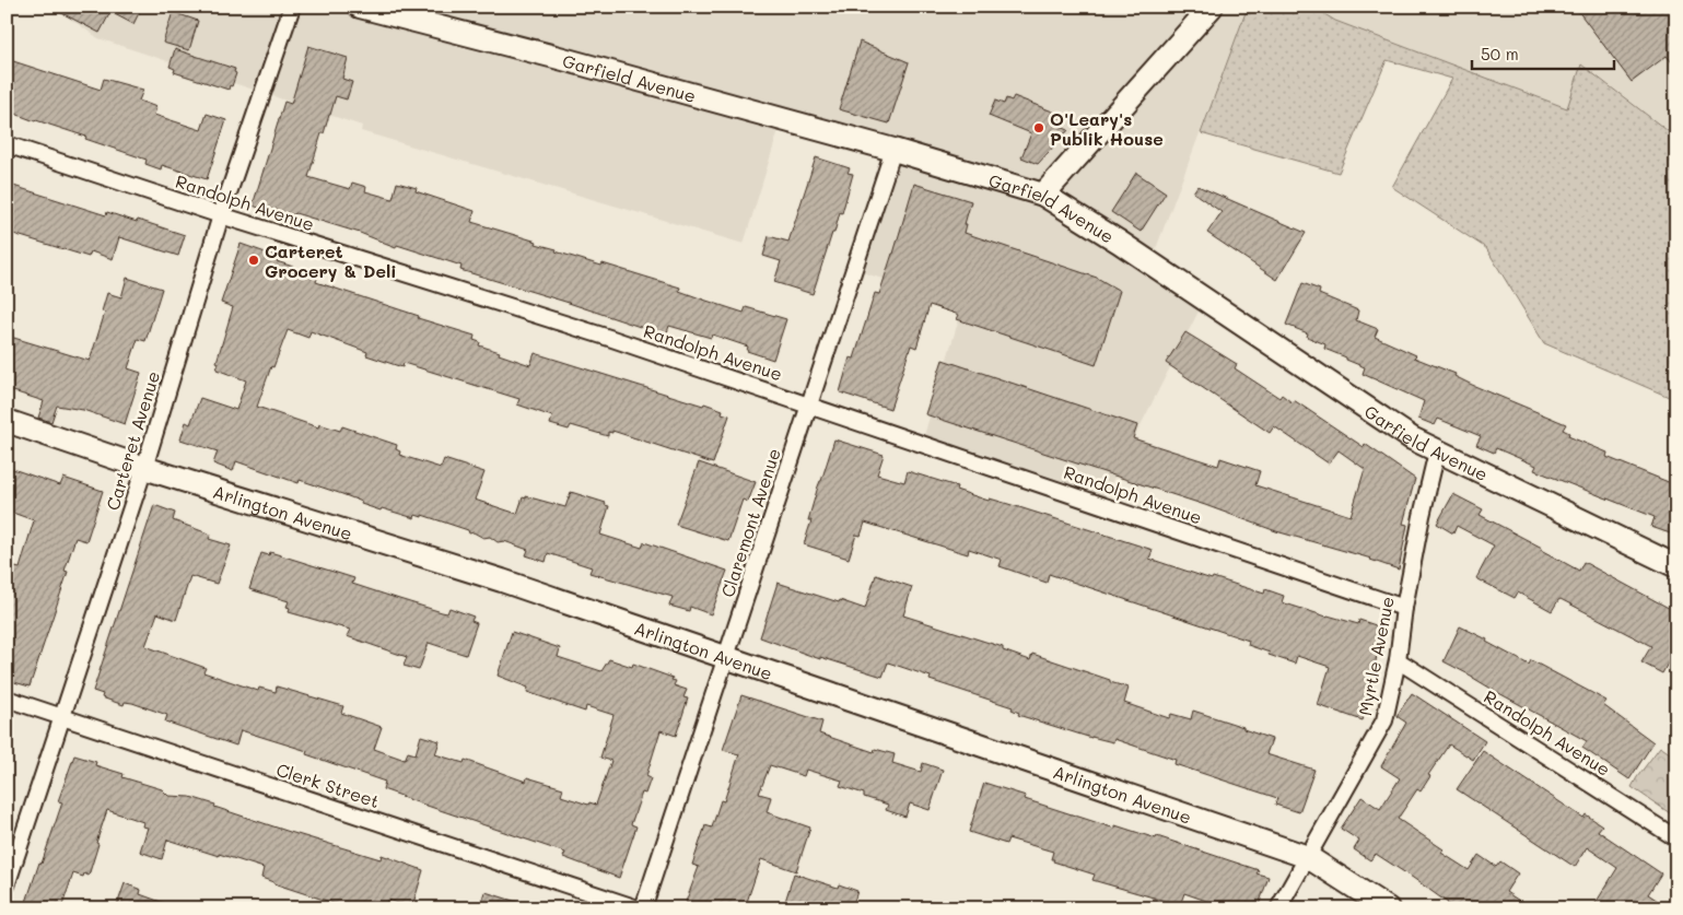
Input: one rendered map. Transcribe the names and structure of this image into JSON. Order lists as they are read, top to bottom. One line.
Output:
{"streets":{"street":["Garfield Avenue","Randolph Avenue","Carteret Avenue","Arlington Avenue","Claremont Avenue","Myrtle Avenue","Clerk Street"]},"crossings":[["Garfield Avenue","Claremont Avenue"],["Garfield Avenue","Myrtle Avenue"],["Randolph Avenue","Carteret Avenue"],["Randolph Avenue","Claremont Avenue"],["Randolph Avenue","Myrtle Avenue"],["Carteret Avenue","Arlington Avenue"],["Carteret Avenue","Clerk Street"],["Arlington Avenue","Claremont Avenue"],["Arlington Avenue","Myrtle Avenue"]],"places":["O'Leary's Publik House","Carteret Grocery & Deli"],"scale_bar":"50 m"}
